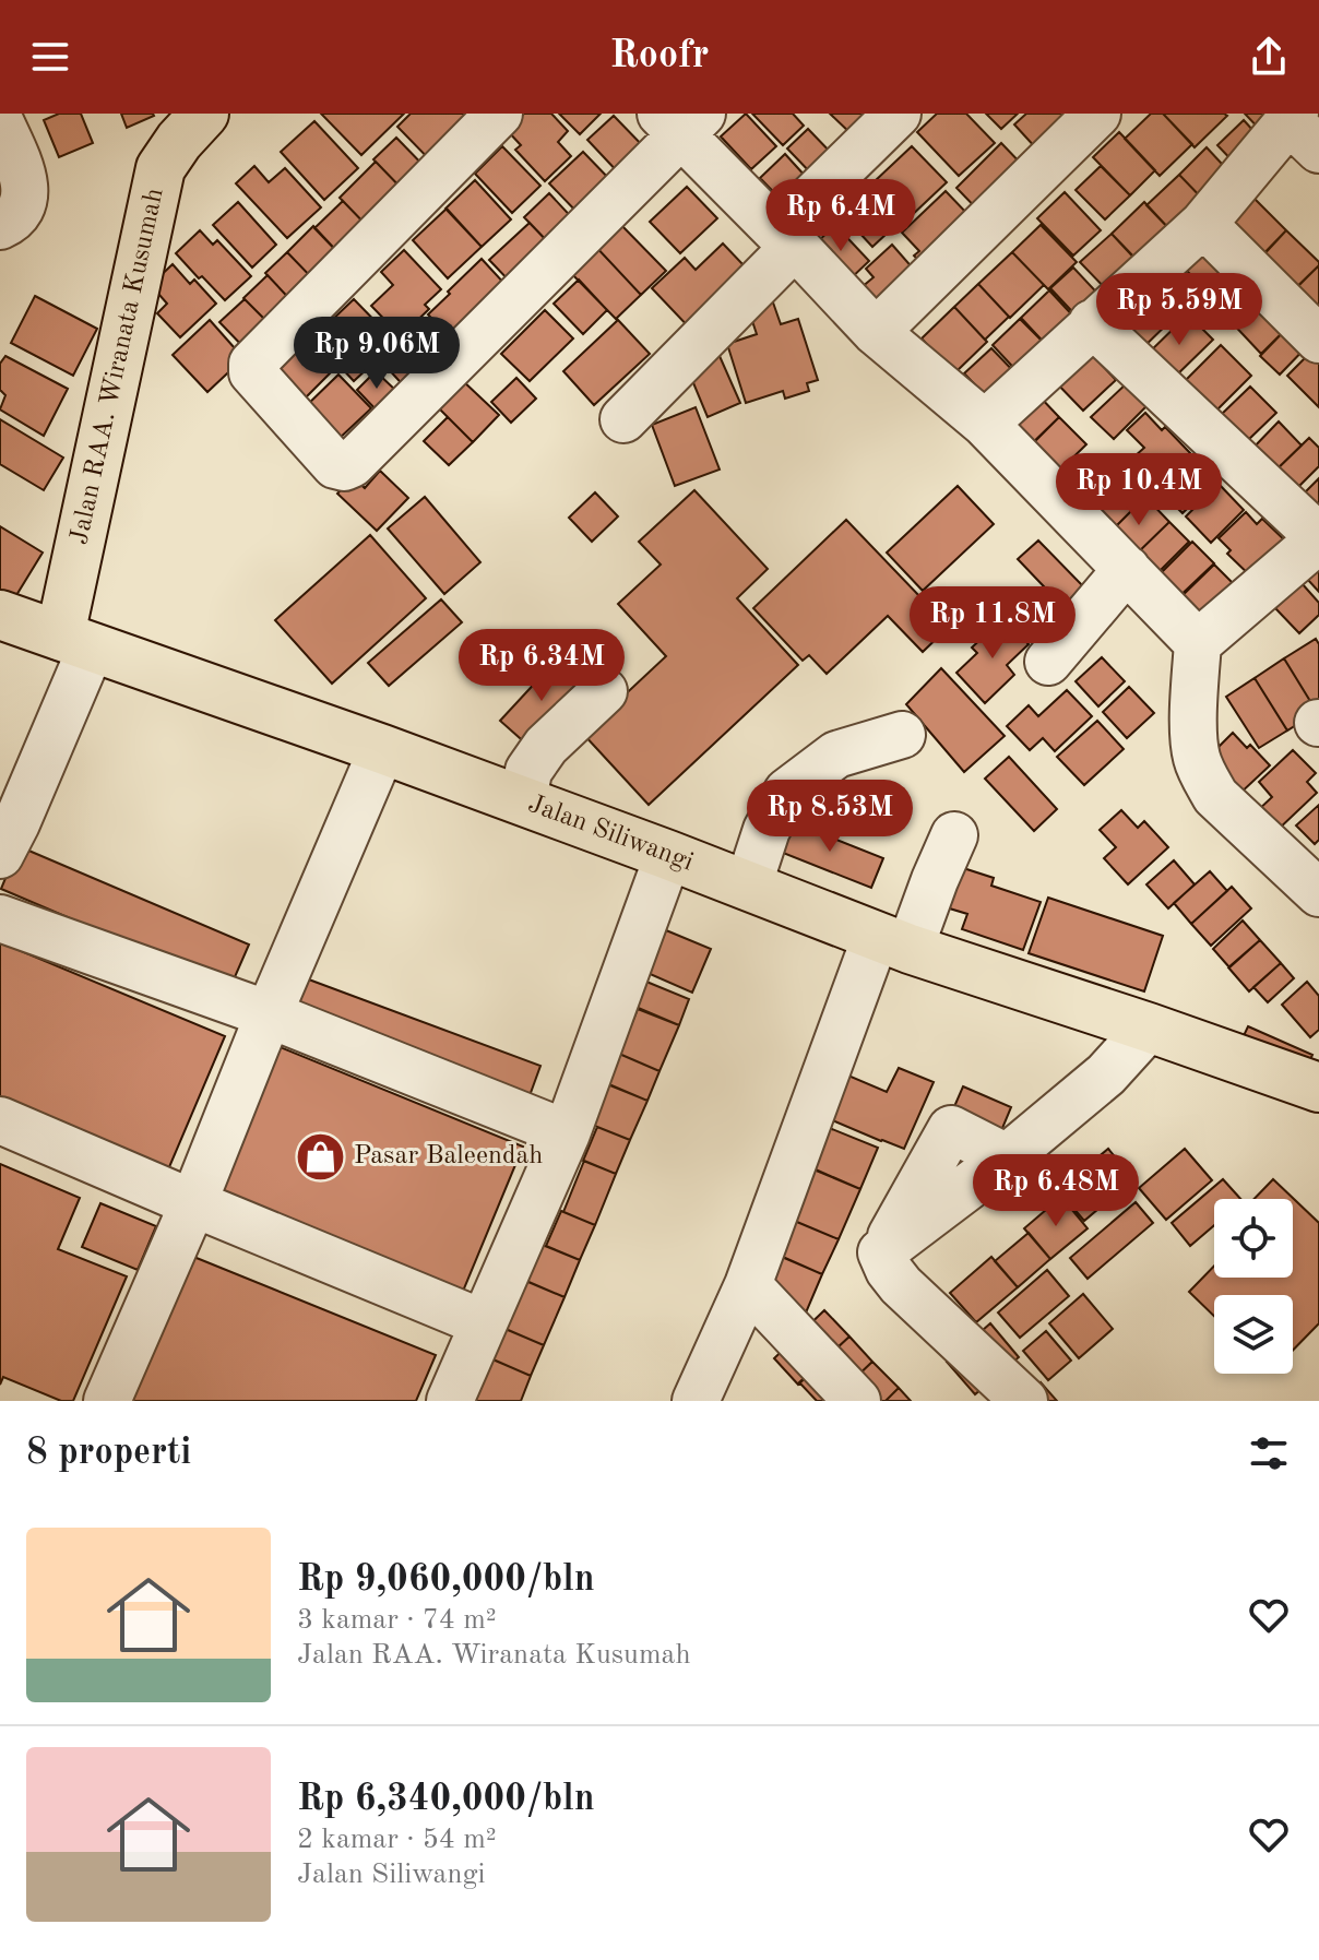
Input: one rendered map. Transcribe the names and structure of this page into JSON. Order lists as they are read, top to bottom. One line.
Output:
{"streets":{"main road":["Jalan RAA. Wiranata Kusumah","Jalan Siliwangi"]},"crossings":[["Jalan RAA. Wiranata Kusumah","Jalan Siliwangi"]],"places":{"shop":["Pasar Baleendah"]},"page":{"header":"Roofr","price":["Rp 6.4M","Rp 5.59M","Rp 9.06M","Rp 10.4M","Rp 11.8M","Rp 6.34M","Rp 8.53M","Rp 6.48M"],"heading":"8 properti","list":[{"name":"Rp 9,060,000/bln","note":"3 kamar · 74 m² · Jalan RAA. Wiranata Kusumah"},{"name":"Rp 6,340,000/bln","note":"2 kamar · 54 m² · Jalan Siliwangi"}]}}
